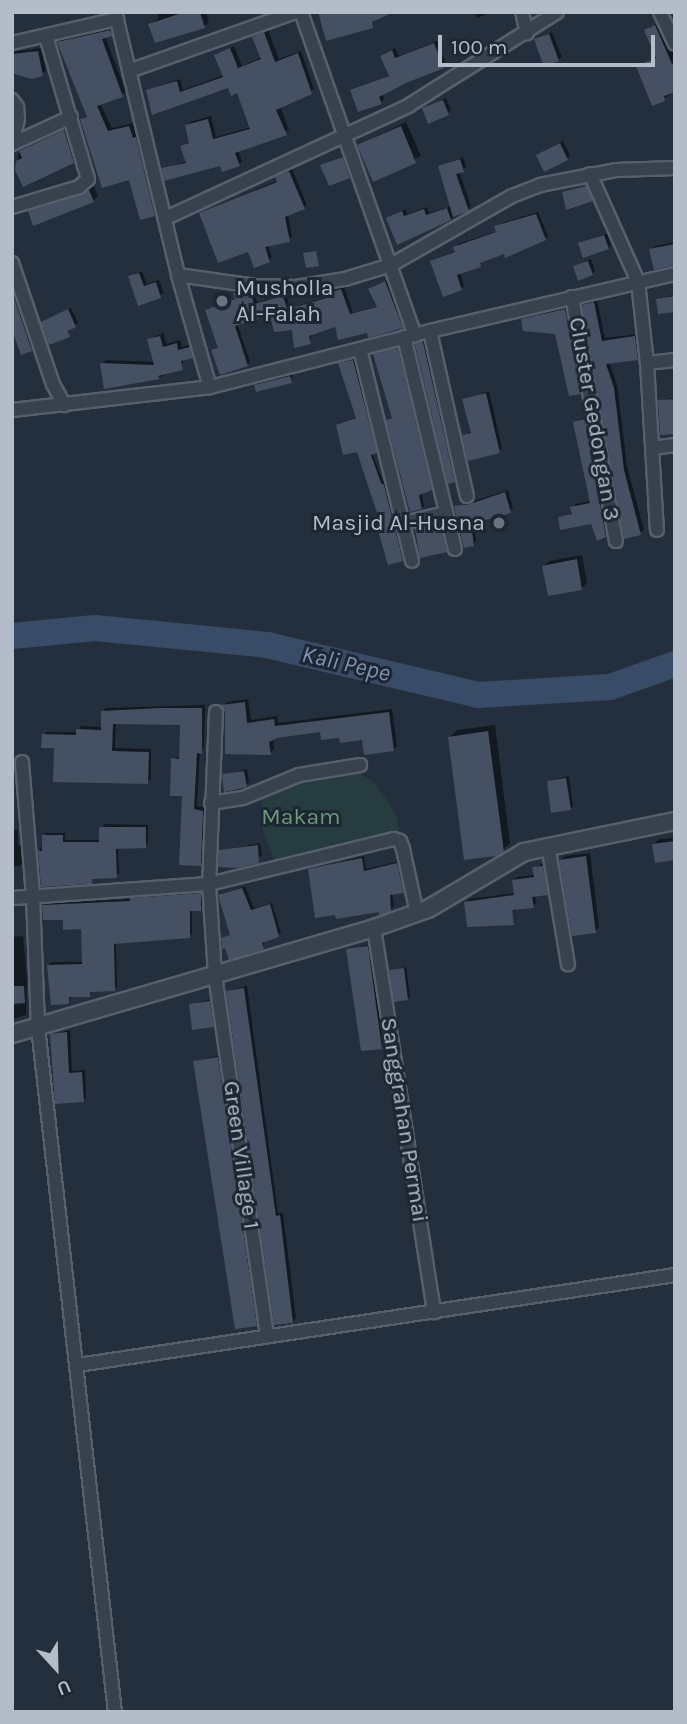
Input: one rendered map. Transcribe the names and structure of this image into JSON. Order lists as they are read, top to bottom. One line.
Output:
{"streets":{"street":["Cluster Gedongan 3","Sanggrahan Permai","Green Village 1"]},"water":["Kali Pepe"],"parks":["Makam"],"places":["Musholla Al-Falah","Masjid Al-Husna"],"scale_bar":"100 m","north":"bottom"}
